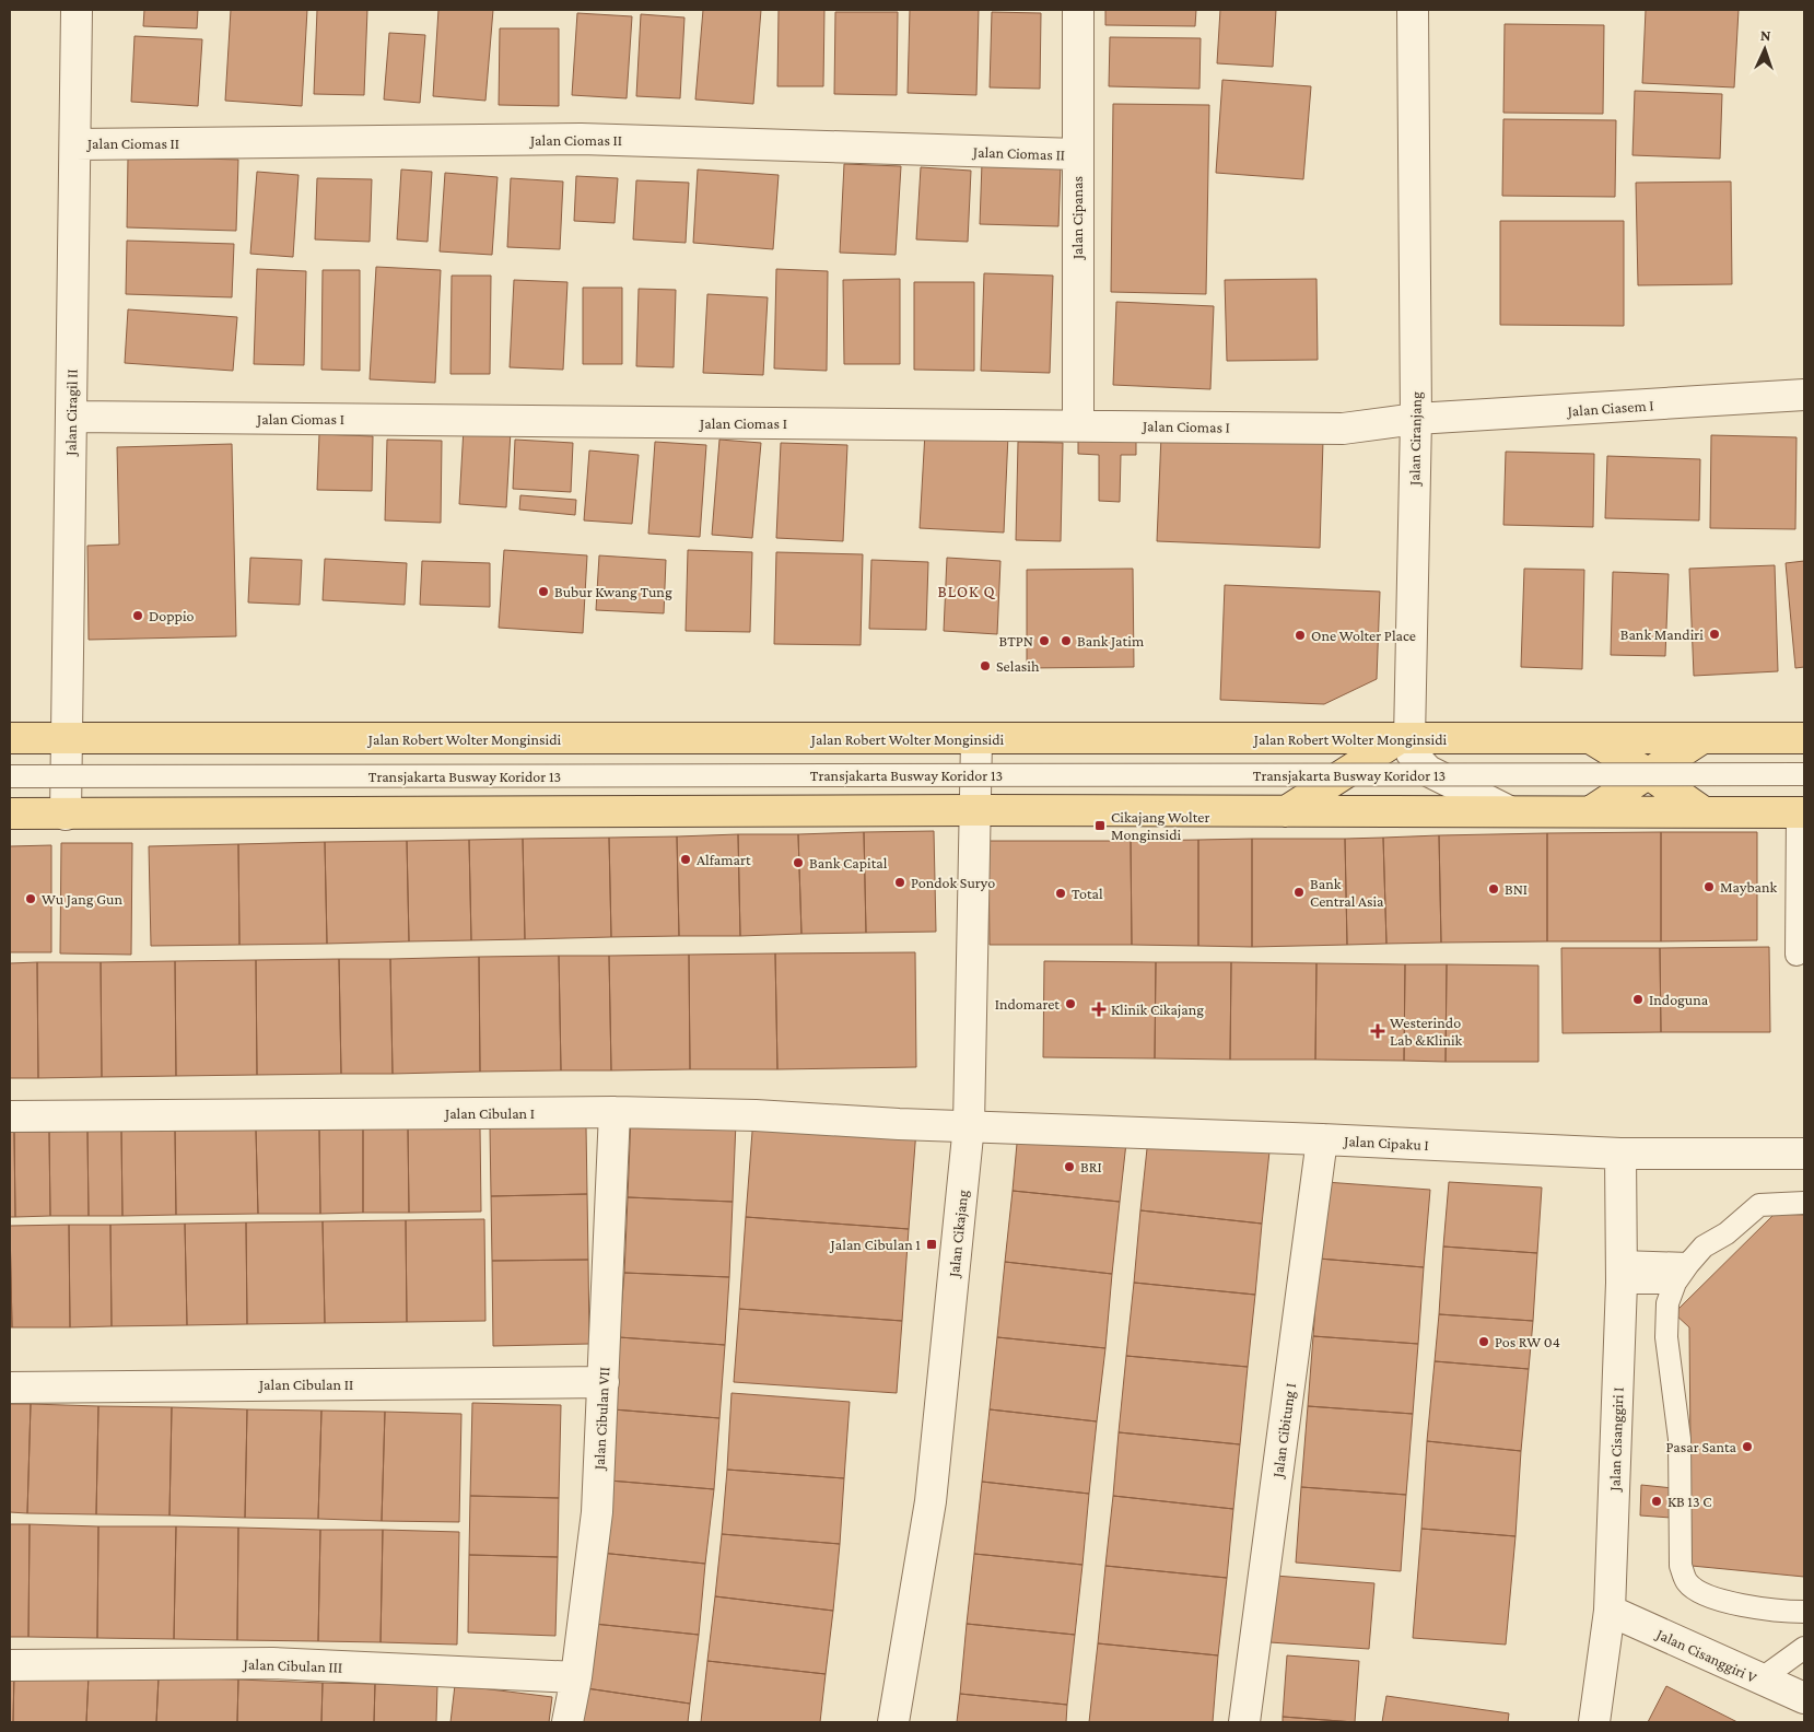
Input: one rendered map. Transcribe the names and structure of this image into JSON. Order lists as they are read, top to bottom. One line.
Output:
{"streets":{"main road":["Jalan Robert Wolter Monginsidi"],"street":["Jalan Ciomas II","Jalan Cipanas","Jalan Ciasem I","Jalan Ciragil II","Jalan Ciomas I","Jalan Ciranjang","Jalan Cibulan I","Jalan Cipaku I","Jalan Cikajang","Jalan Cibulan II","Jalan Cibulan VII","Jalan Cibitung I","Jalan Cisanggiri I","Jalan Cisanggiri V","Jalan Cibulan III"],"lane":["Transjakarta Busway Koridor 13"]},"crossings":[["Jalan Ciomas II","Jalan Cipanas"],["Jalan Ciomas II","Jalan Ciragil II"],["Jalan Cipanas","Jalan Ciomas I"],["Jalan Ciasem I","Jalan Ciomas I"],["Jalan Ciasem I","Jalan Ciranjang"],["Jalan Ciragil II","Jalan Ciomas I"],["Jalan Ciragil II","Jalan Robert Wolter Monginsidi"],["Jalan Ciomas I","Jalan Ciranjang"],["Jalan Ciranjang","Jalan Robert Wolter Monginsidi"],["Jalan Robert Wolter Monginsidi","Jalan Cikajang"],["Jalan Cibulan I","Jalan Cipaku I"],["Jalan Cibulan I","Jalan Cikajang"],["Jalan Cibulan I","Jalan Cibulan VII"],["Jalan Cipaku I","Jalan Cikajang"],["Jalan Cipaku I","Jalan Cibitung I"],["Jalan Cipaku I","Jalan Cisanggiri I"],["Jalan Cibulan II","Jalan Cibulan VII"],["Jalan Cibulan VII","Jalan Cibulan III"],["Jalan Cisanggiri I","Jalan Cisanggiri V"]],"districts":["BLOK Q"],"places":{"other":["Bubur Kwang Tung","Doppio","Bank Mandiri","One Wolter Place","BTPN","Bank Jatim","Selasih","Alfamart","Bank Capital","Pondok Suryo","Maybank","BNI","Bank Central Asia","Total","Wu Jang Gun","Indoguna","Indomaret","BRI","Pos RW 04","Pasar Santa","KB 13 C"],"transit":["Cikajang Wolter Monginsidi","Jalan Cibulan 1"],"health":["Klinik Cikajang","Westerindo Lab &Klinik"]},"north":"top"}
